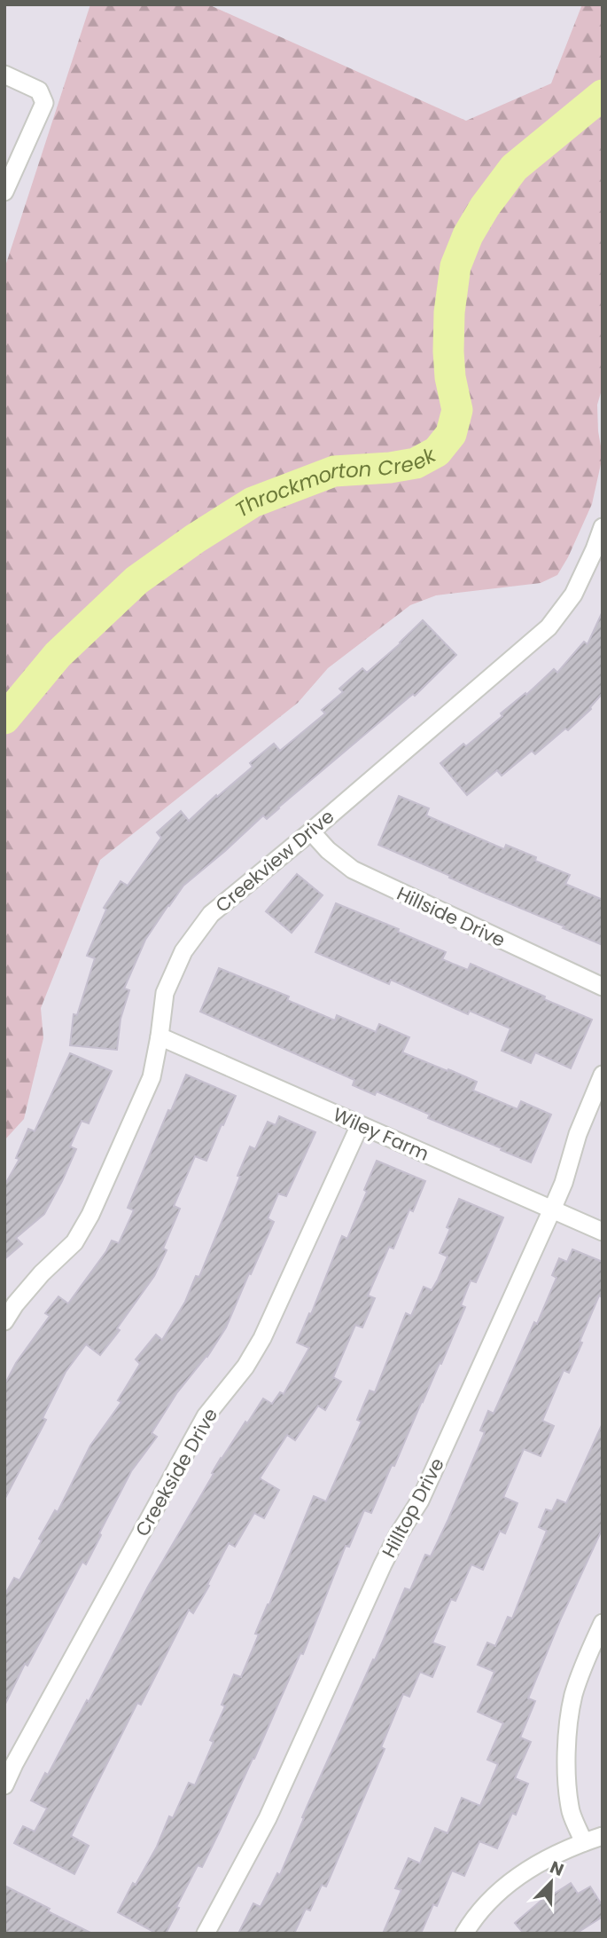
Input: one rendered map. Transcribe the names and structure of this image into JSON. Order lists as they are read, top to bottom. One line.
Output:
{"streets":{"street":["Creekview Drive","Hillside Drive","Wiley Farm","Creekside Drive","Hilltop Drive"]},"crossings":[["Creekview Drive","Hillside Drive"],["Creekview Drive","Wiley Farm"],["Wiley Farm","Creekside Drive"],["Wiley Farm","Hilltop Drive"]],"water":["Throckmorton Creek"],"north":"top right"}
